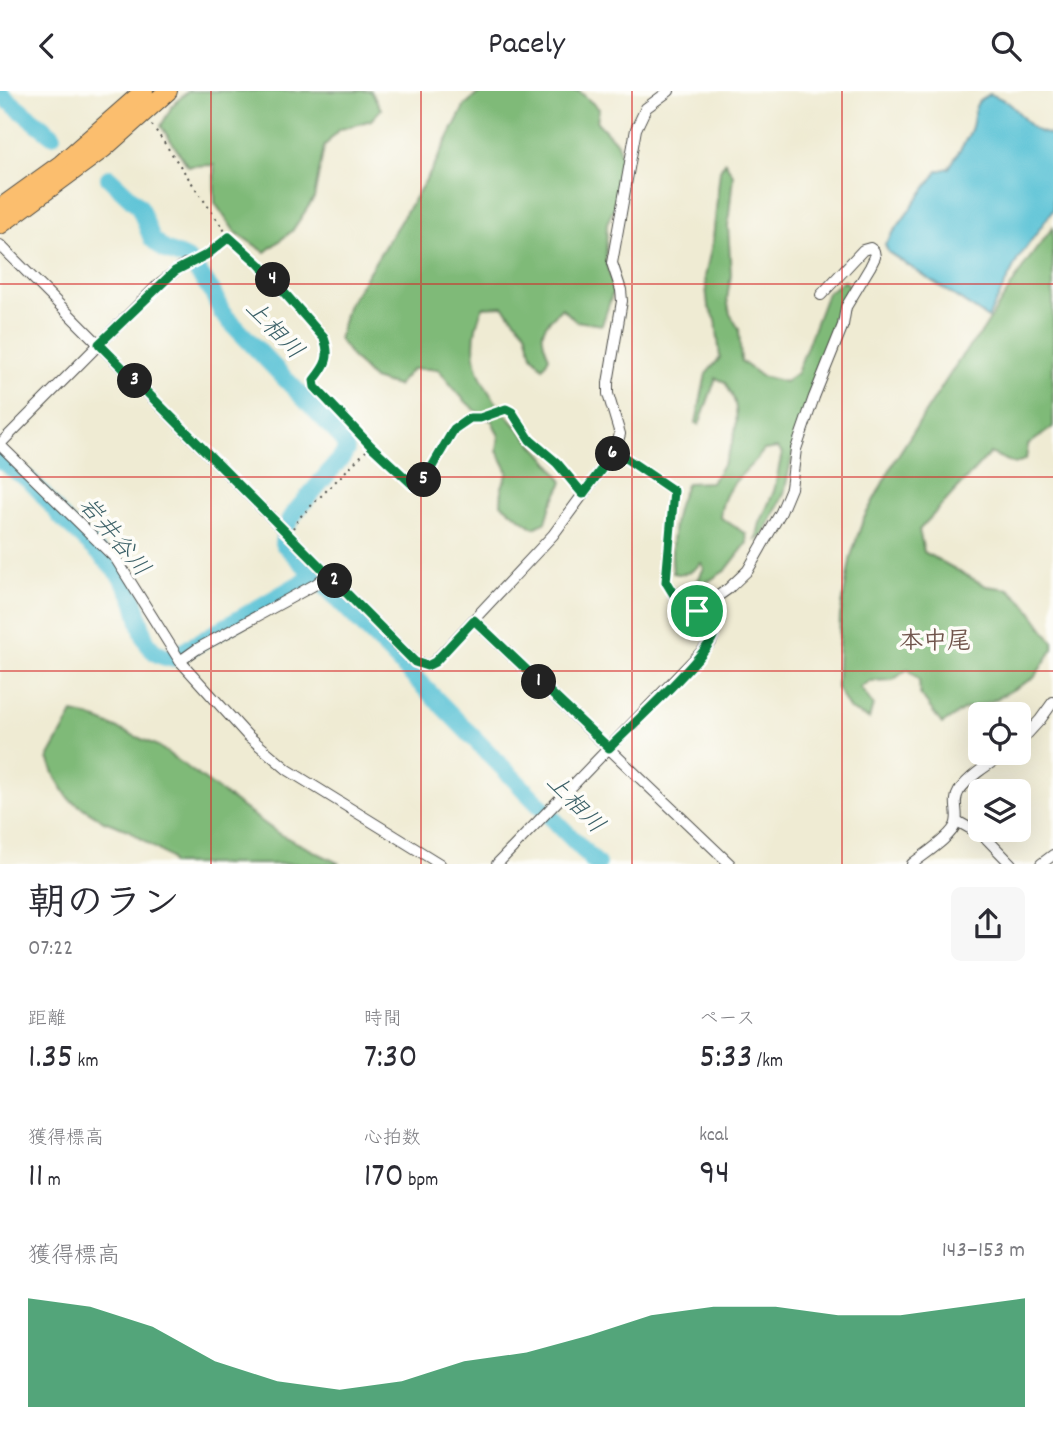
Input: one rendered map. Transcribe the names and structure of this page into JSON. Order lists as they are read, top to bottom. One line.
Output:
{"districts":["本中尾"],"water":["上相川","岩井谷川"],"page":{"header":"Pacely","pins":["4","3","6","5","2","1"],"heading":["朝のラン","07:22"],"stats":[["距離","1.35 km"],["時間","7:30"],["ペース","5:33 /km"],["獲得標高","11 m"],["心拍数","170 bpm"],["kcal","94"]],"chart":["獲得標高","143–153 m"]}}
